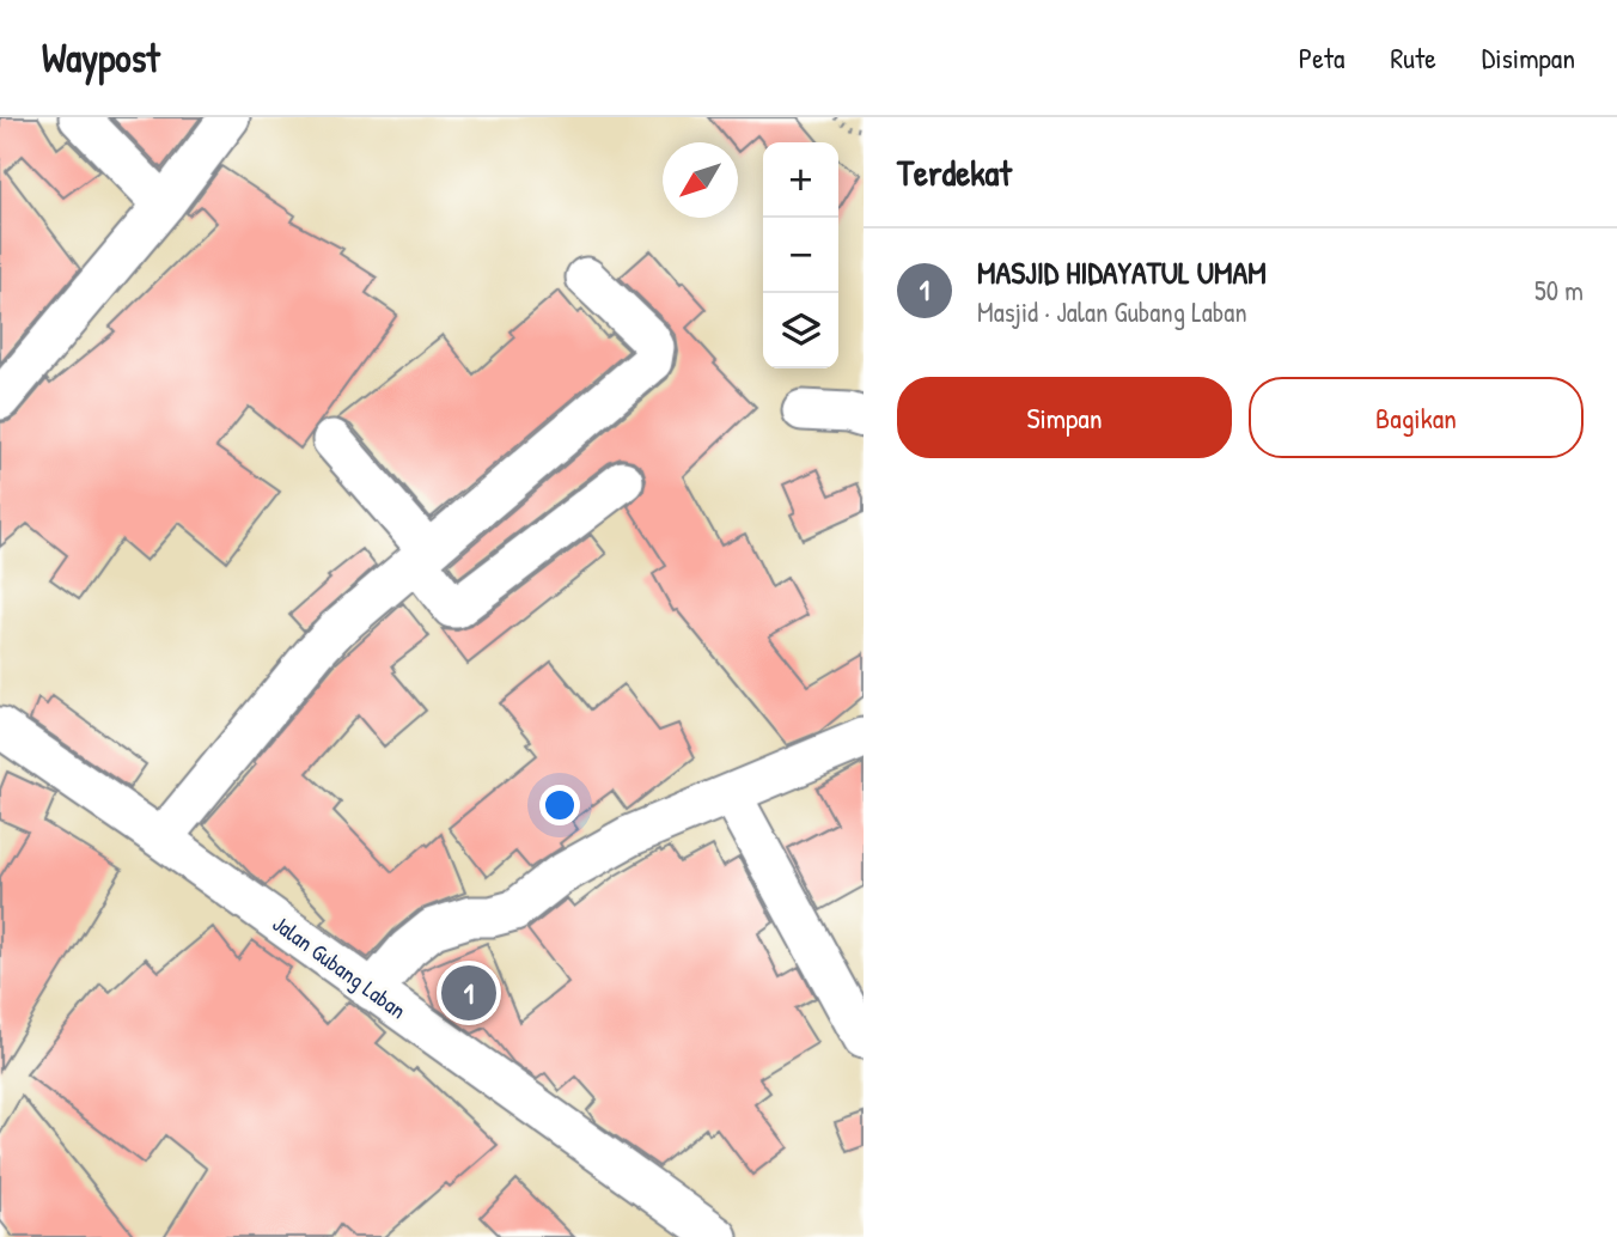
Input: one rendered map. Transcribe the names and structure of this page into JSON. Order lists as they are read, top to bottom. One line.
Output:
{"streets":{"street":["Jalan Gubang Laban"]},"north":"bottom left","page":{"header":"Waypost","nav":["Peta","Rute","Disimpan"],"heading":"Terdekat","map_buttons":["+","−"],"list":[{"mark":"1","name":"MASJID HIDAYATUL UMAM","note":"Masjid · Jalan Gubang Laban","value":"50 m"}],"buttons":["Simpan","Bagikan"],"pins":"1"}}
